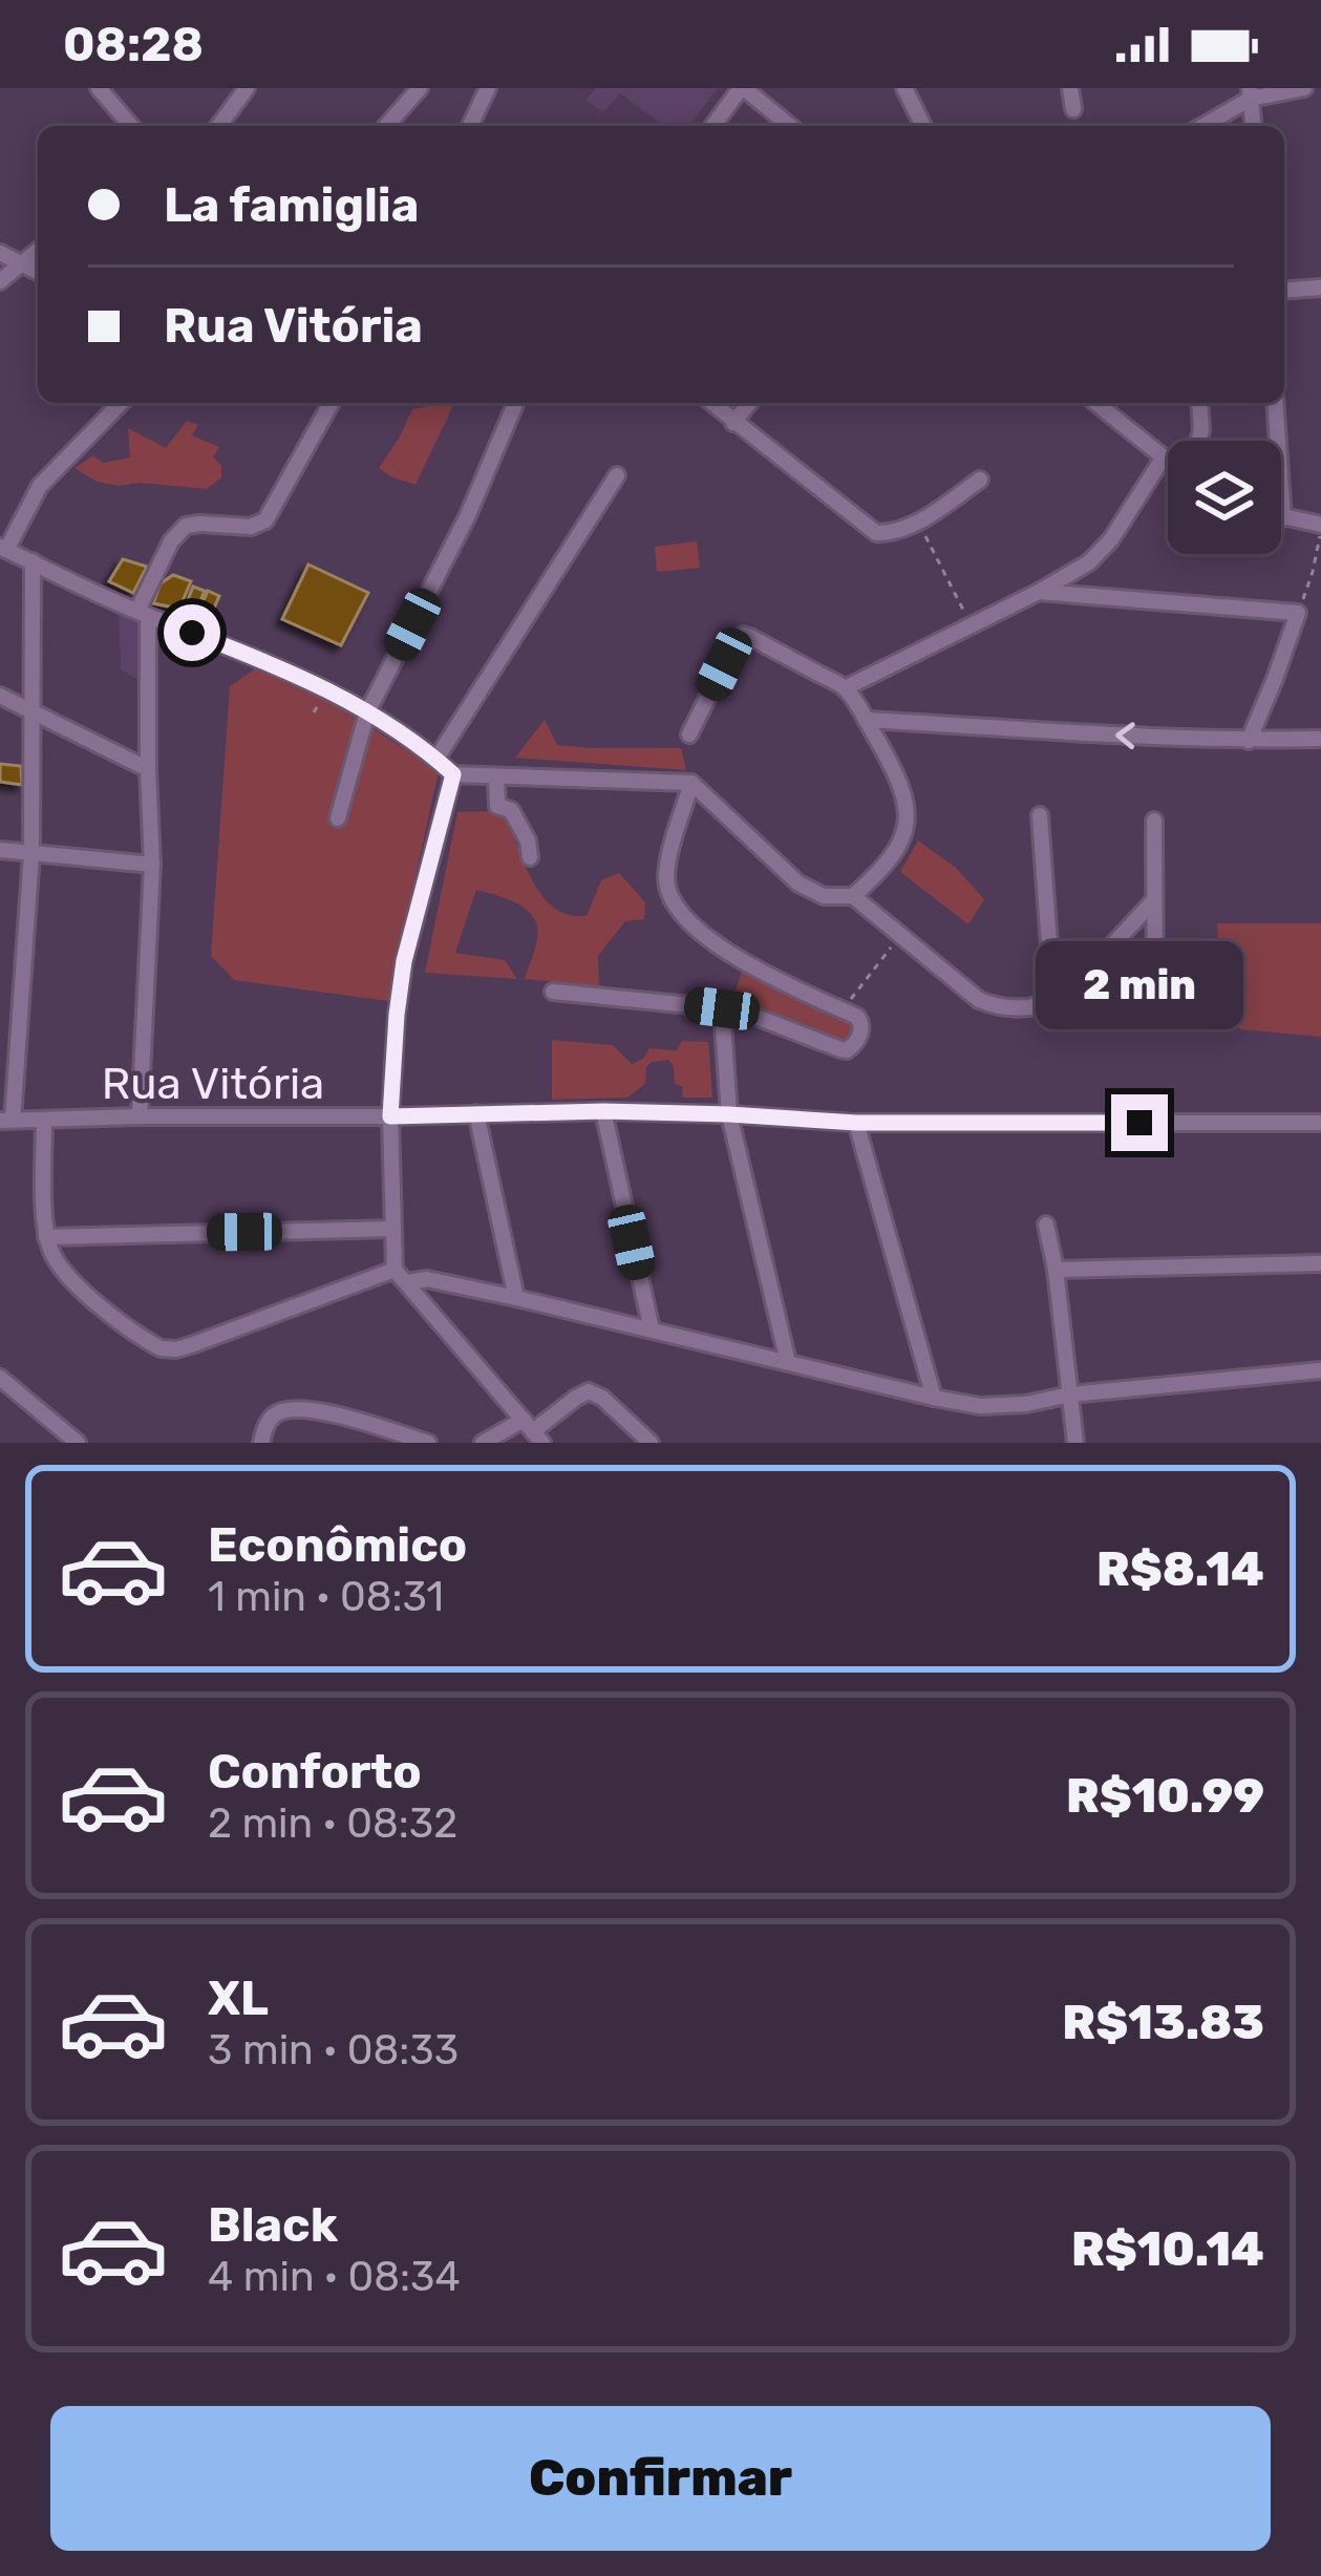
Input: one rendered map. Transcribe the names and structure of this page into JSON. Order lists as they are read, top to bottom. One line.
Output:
{"streets":{"street":["Rua Vitória"]},"page":{"status":"08:28","banner":["La famiglia","Rua Vitória"],"bubble":"2 min","list":[{"name":"Econômico","note":"1 min · 08:31","value":"R$8.14"},{"name":"Conforto","note":"2 min · 08:32","value":"R$10.99"},{"name":"XL","note":"3 min · 08:33","value":"R$13.83"},{"name":"Black","note":"4 min · 08:34","value":"R$10.14"}],"buttons":"Confirmar"}}
